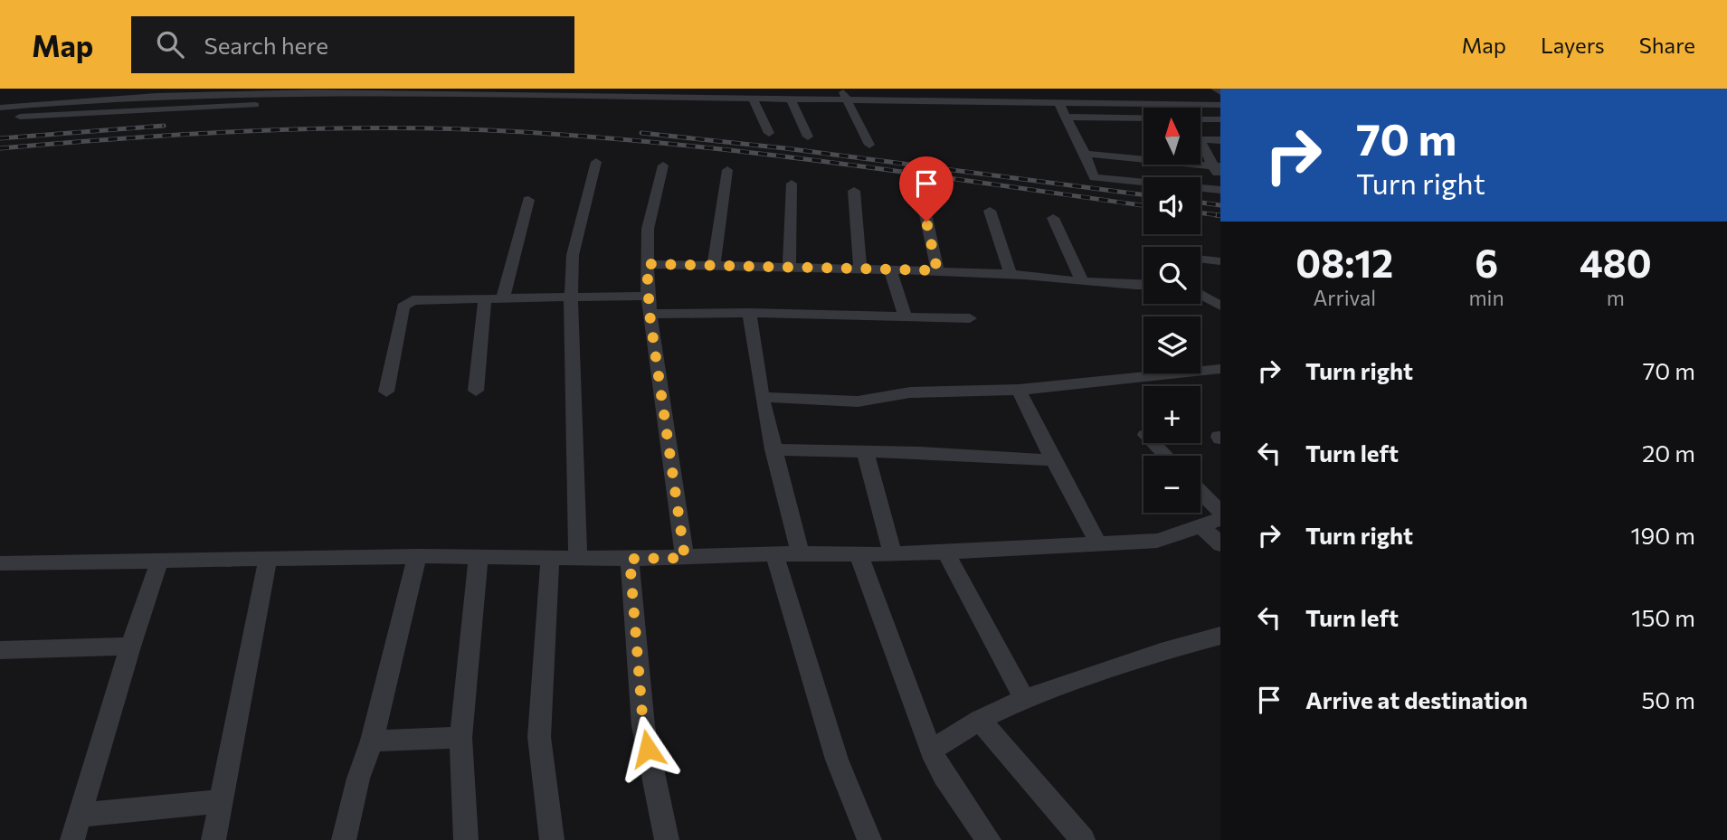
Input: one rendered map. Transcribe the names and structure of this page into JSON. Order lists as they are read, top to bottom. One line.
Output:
{"north":"top","page":{"header":"Map","search":"Search here","nav":["Map","Layers","Share"],"turn":["70 m","Turn right"],"map_buttons":["+","−"],"eta":["08:12","Arrival","6","min","480","m"],"list":[{"name":"Turn right","value":"70 m"},{"name":"Turn left","value":"20 m"},{"name":"Turn right","value":"190 m"},{"name":"Turn left","value":"150 m"},{"name":"Arrive at destination","value":"50 m"}]}}
